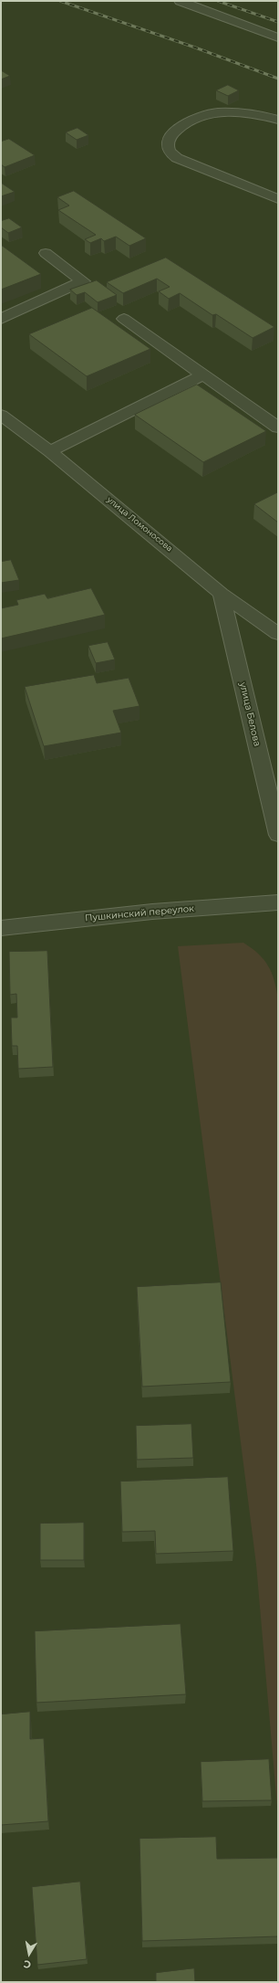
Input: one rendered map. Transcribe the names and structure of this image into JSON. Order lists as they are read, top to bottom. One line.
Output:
{"streets":{"street":["улица Ломоносова","улица Белова","Пушкинский переулок"]},"crossings":[["улица Ломоносова","улица Белова"]],"north":"bottom"}
